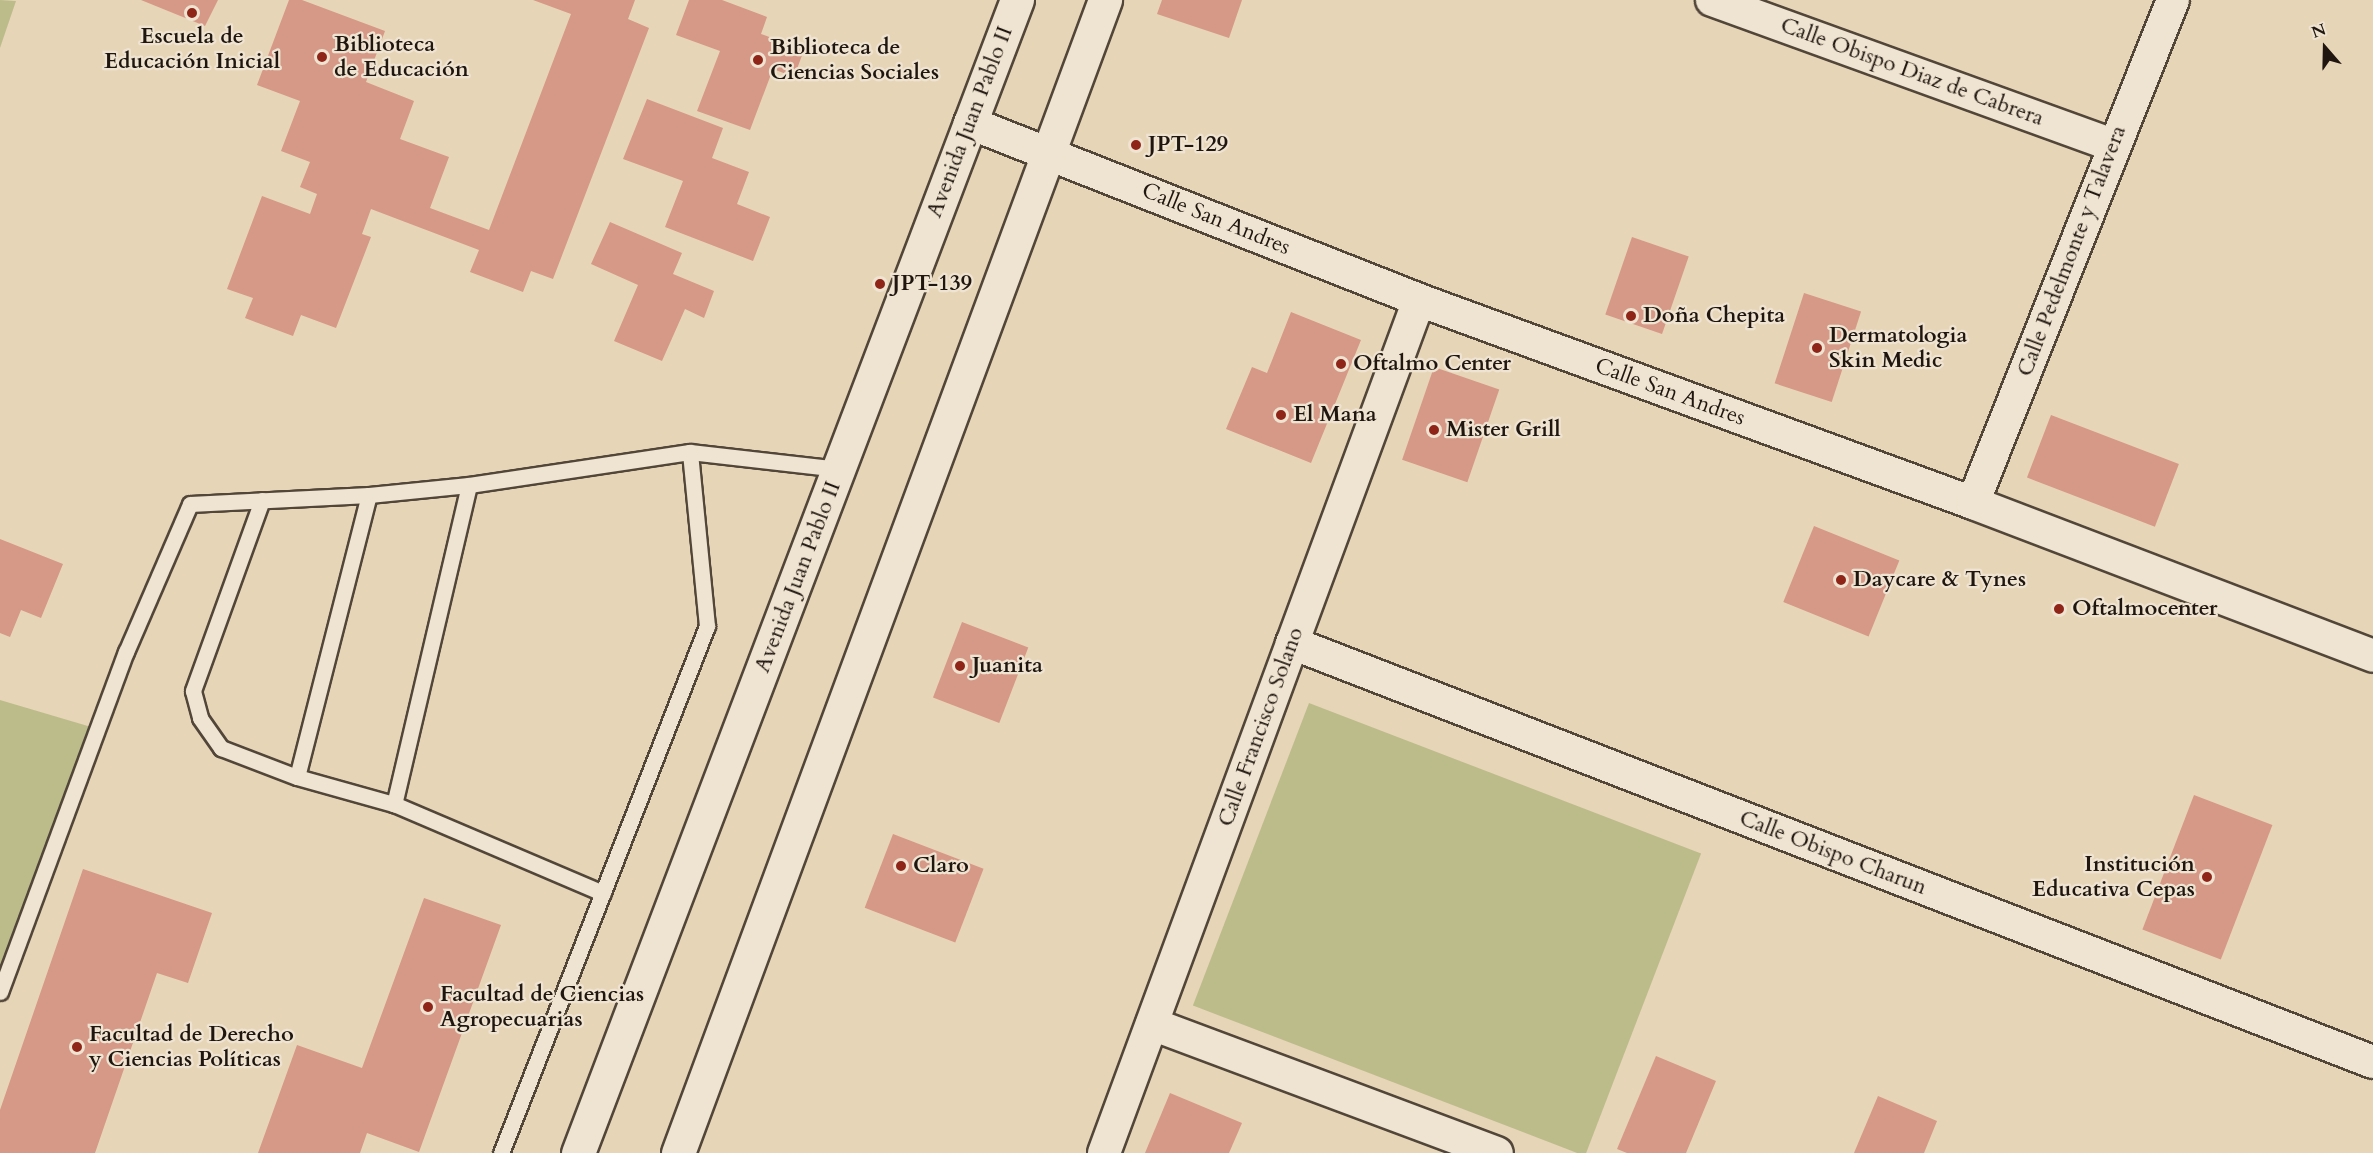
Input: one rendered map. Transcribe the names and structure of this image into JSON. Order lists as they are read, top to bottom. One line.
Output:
{"streets":{"main road":["Avenida Juan Pablo II"],"street":["Calle Obispo Diaz de Cabrera","Calle San Andres","Calle Pedelmonte y Talavera","Calle Francisco Solano","Calle Obispo Charun"]},"crossings":[["Calle Obispo Diaz de Cabrera","Calle Pedelmonte y Talavera"],["Avenida Juan Pablo II","Calle San Andres"],["Calle San Andres","Calle Pedelmonte y Talavera"],["Calle San Andres","Calle Francisco Solano"],["Calle Francisco Solano","Calle Obispo Charun"]],"places":["Escuela de Educación Inicial","Biblioteca de Educación","Biblioteca de Ciencias Sociales","JPT-129","JPT-139","Doña Chepita","Dermatologia Skin Medic","Oftalmo Center","El Mana","Mister Grill","Daycare & Tynes","Oftalmocenter","Juanita","Claro","Institución Educativa Cepas","Facultad de Ciencias Agropecuarias","Facultad de Derecho y Ciencias Políticas"],"north":"top"}
